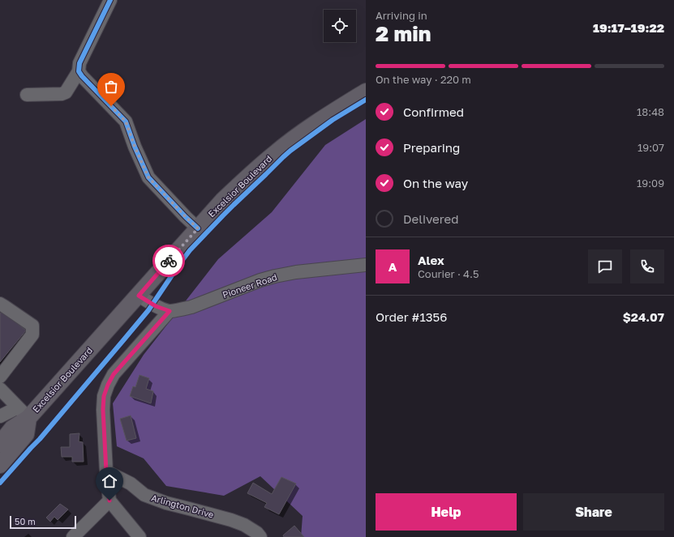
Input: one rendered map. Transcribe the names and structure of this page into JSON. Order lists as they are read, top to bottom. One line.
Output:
{"streets":{"main road":["Excelsior Boulevard"],"street":["Pioneer Road","Arlington Drive"]},"scale_bar":"50 m","page":{"heading":["2 min","Arriving in","19:17–19:22"],"panel":["Alex","Courier · 4.5","Order #1356","$24.07"],"bar":"On the way · 220 m","list":[["Confirmed","18:48"],["Preparing","19:07"],["On the way","19:09"],"Delivered"],"round":"A","buttons":["Help","Share"],"scale":"50 m"}}
